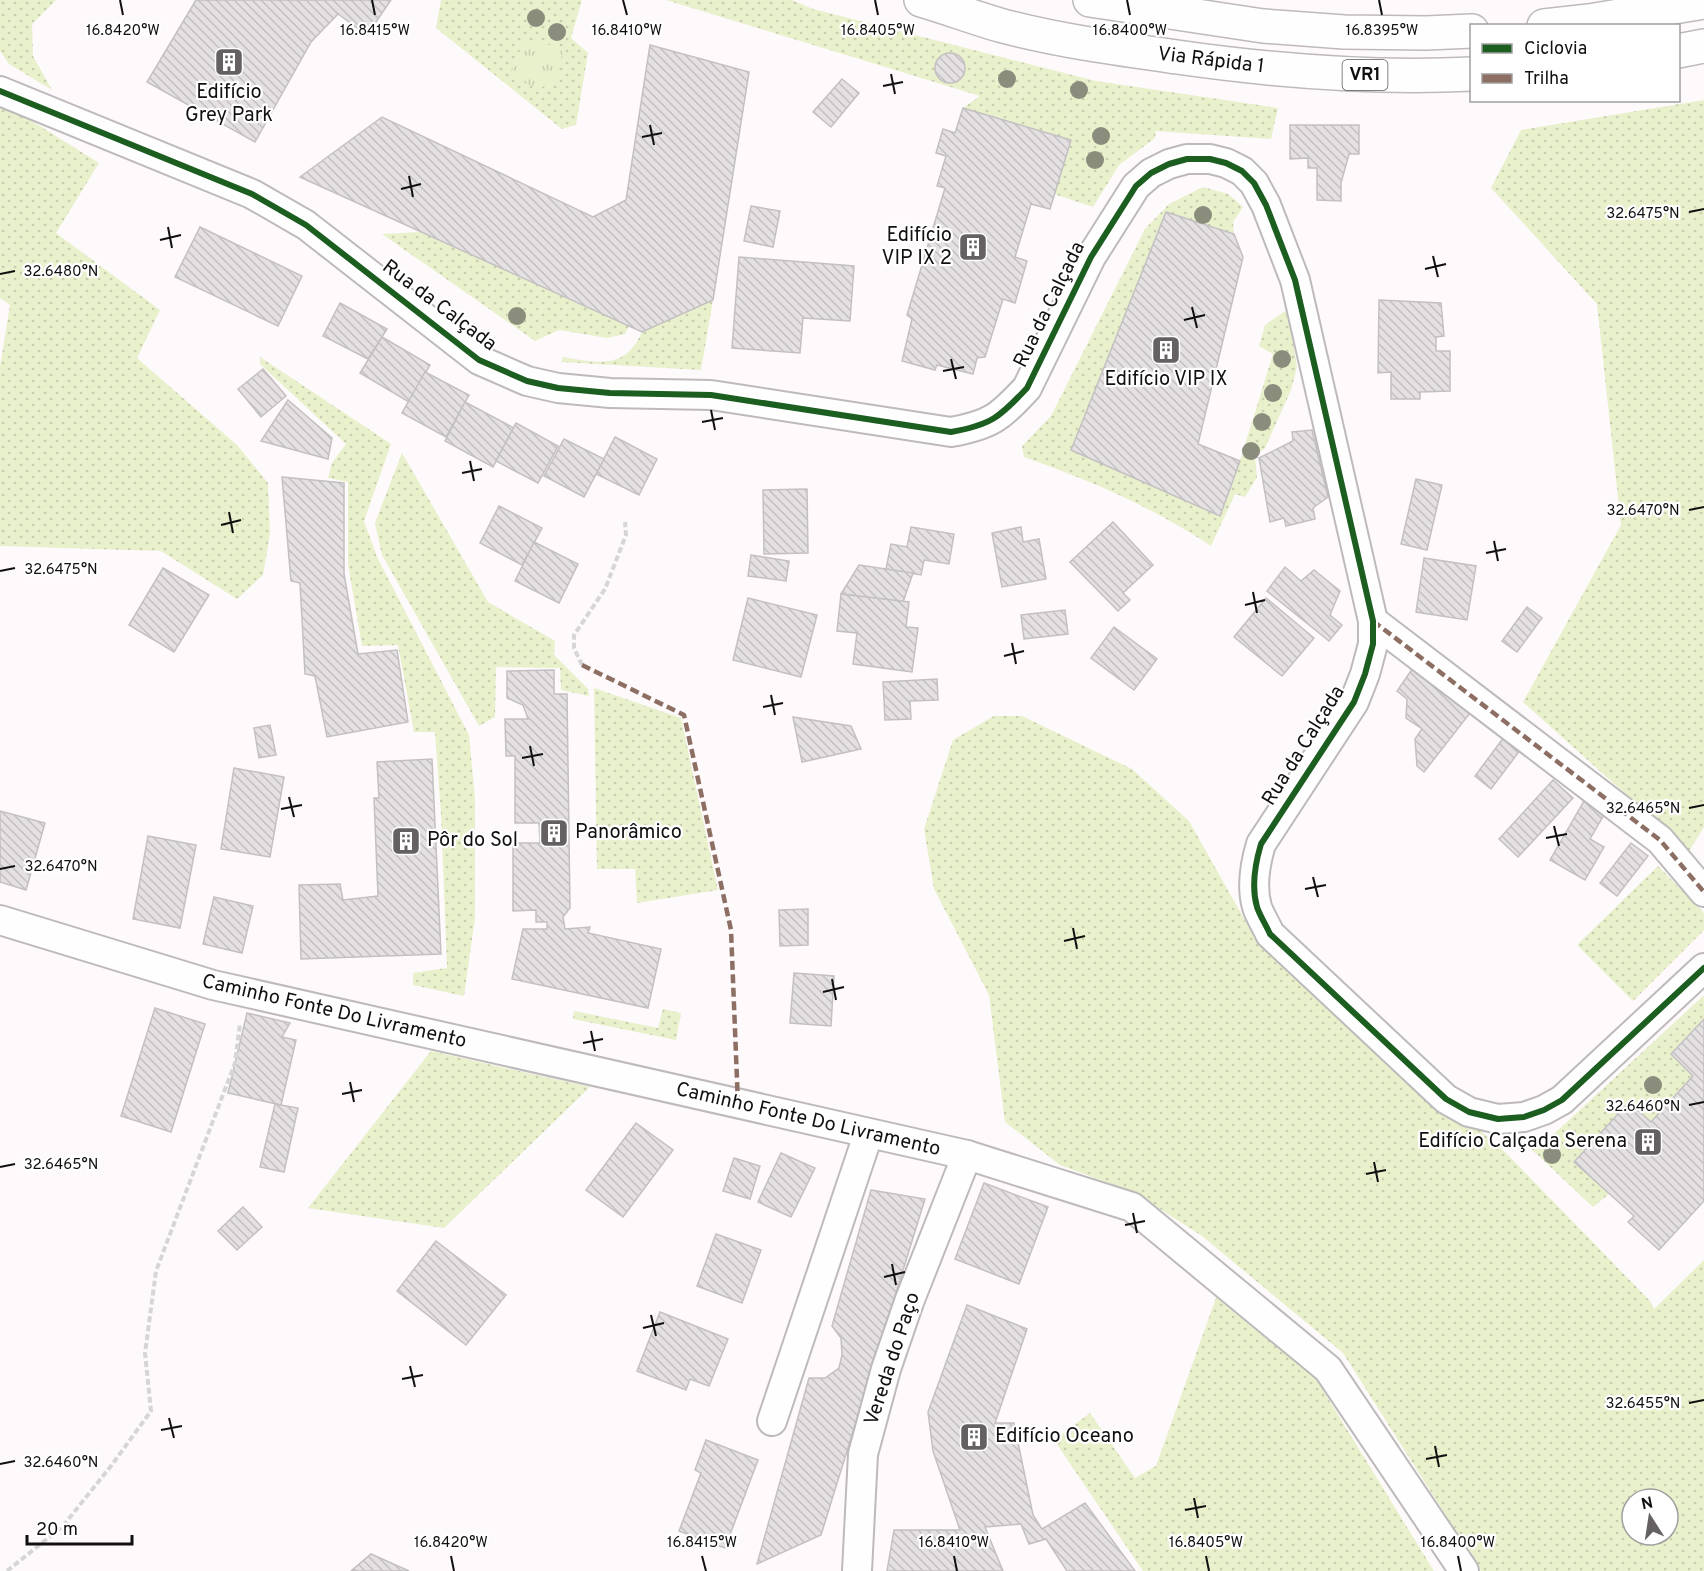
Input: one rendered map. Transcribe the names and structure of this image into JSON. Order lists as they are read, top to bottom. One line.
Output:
{"streets":{"highway":["Via Rápida 1","VR1"],"street":["Rua da Calçada","Caminho Fonte Do Livramento","Vereda do Paço"]},"crossings":[["Caminho Fonte Do Livramento","Vereda do Paço"]],"places":{"building":["Edifício Grey Park","Edifício VIP IX 2","Edifício VIP IX","Panorâmico","Pôr do Sol","Edifício Calçada Serena","Edifício Oceano"]},"legend":["Ciclovia","Trilha"],"scale_bar":"20 m","north":"top","coordinates":["16.8420°W","16.8415°W","16.8410°W","16.8405°W","16.8400°W","16.8395°W","32.6475°N","32.6480°N","32.6470°N","32.6465°N","32.6460°N","32.6455°N"]}
